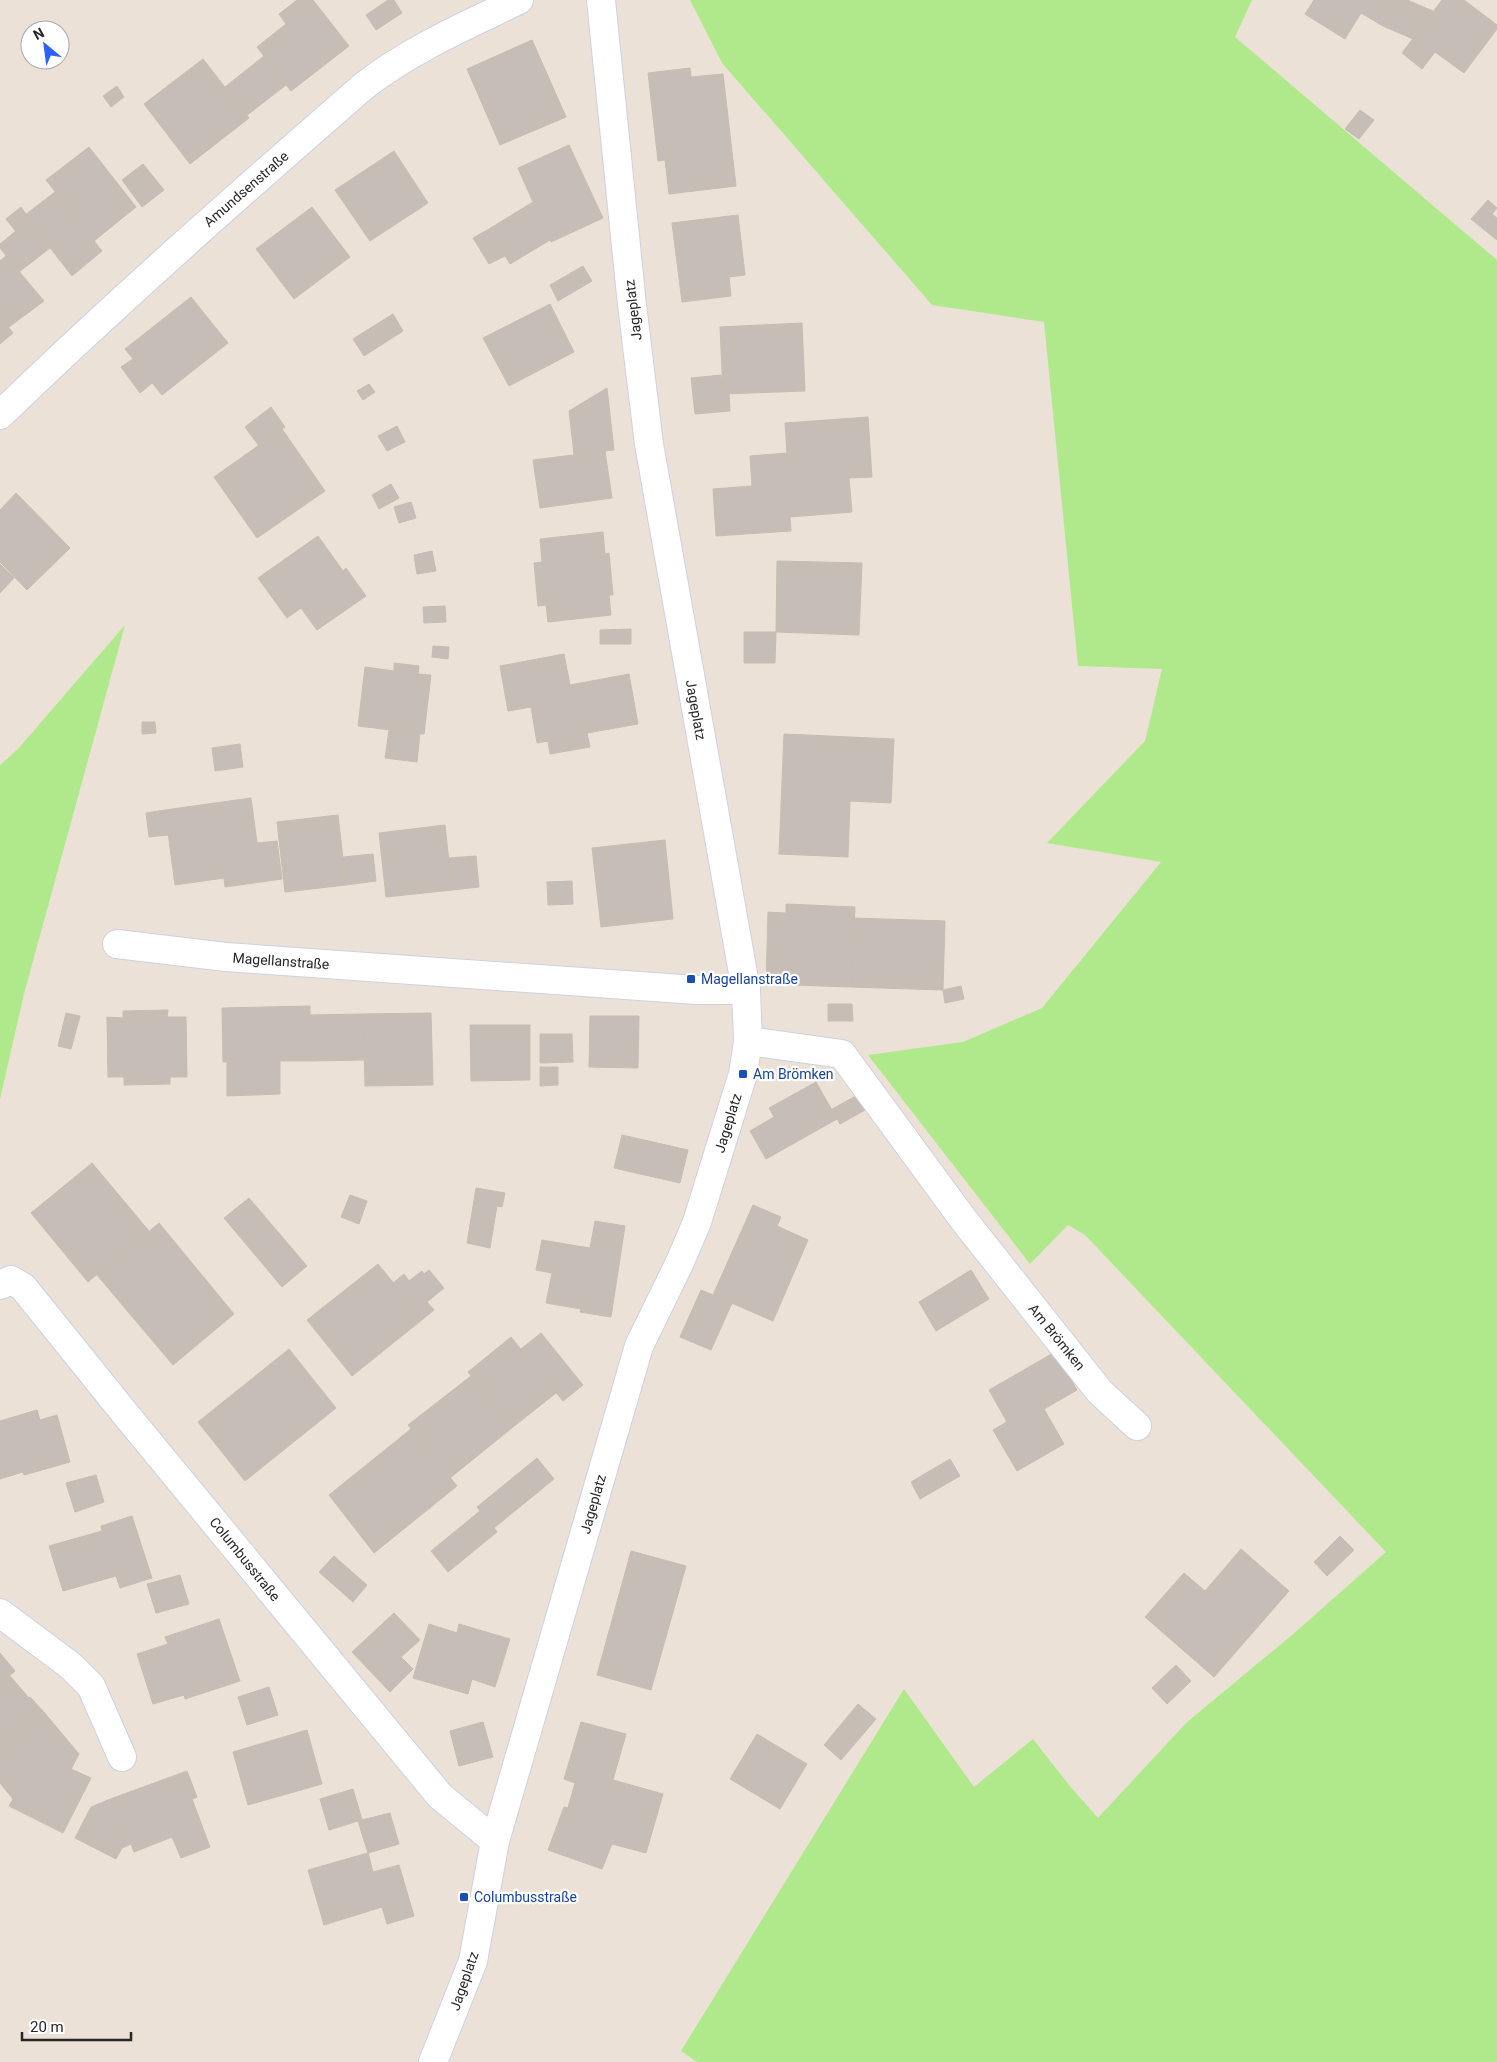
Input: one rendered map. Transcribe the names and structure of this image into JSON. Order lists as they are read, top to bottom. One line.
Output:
{"streets":{"street":["Amundsenstraße","Jageplatz","Magellanstraße","Am Brömken","Columbusstraße"]},"crossings":[["Jageplatz","Magellanstraße"],["Jageplatz","Am Brömken"],["Jageplatz","Columbusstraße"]],"places":{"transit":["Magellanstraße","Am Brömken","Columbusstraße"]},"scale_bar":"20 m","north":"top left"}
